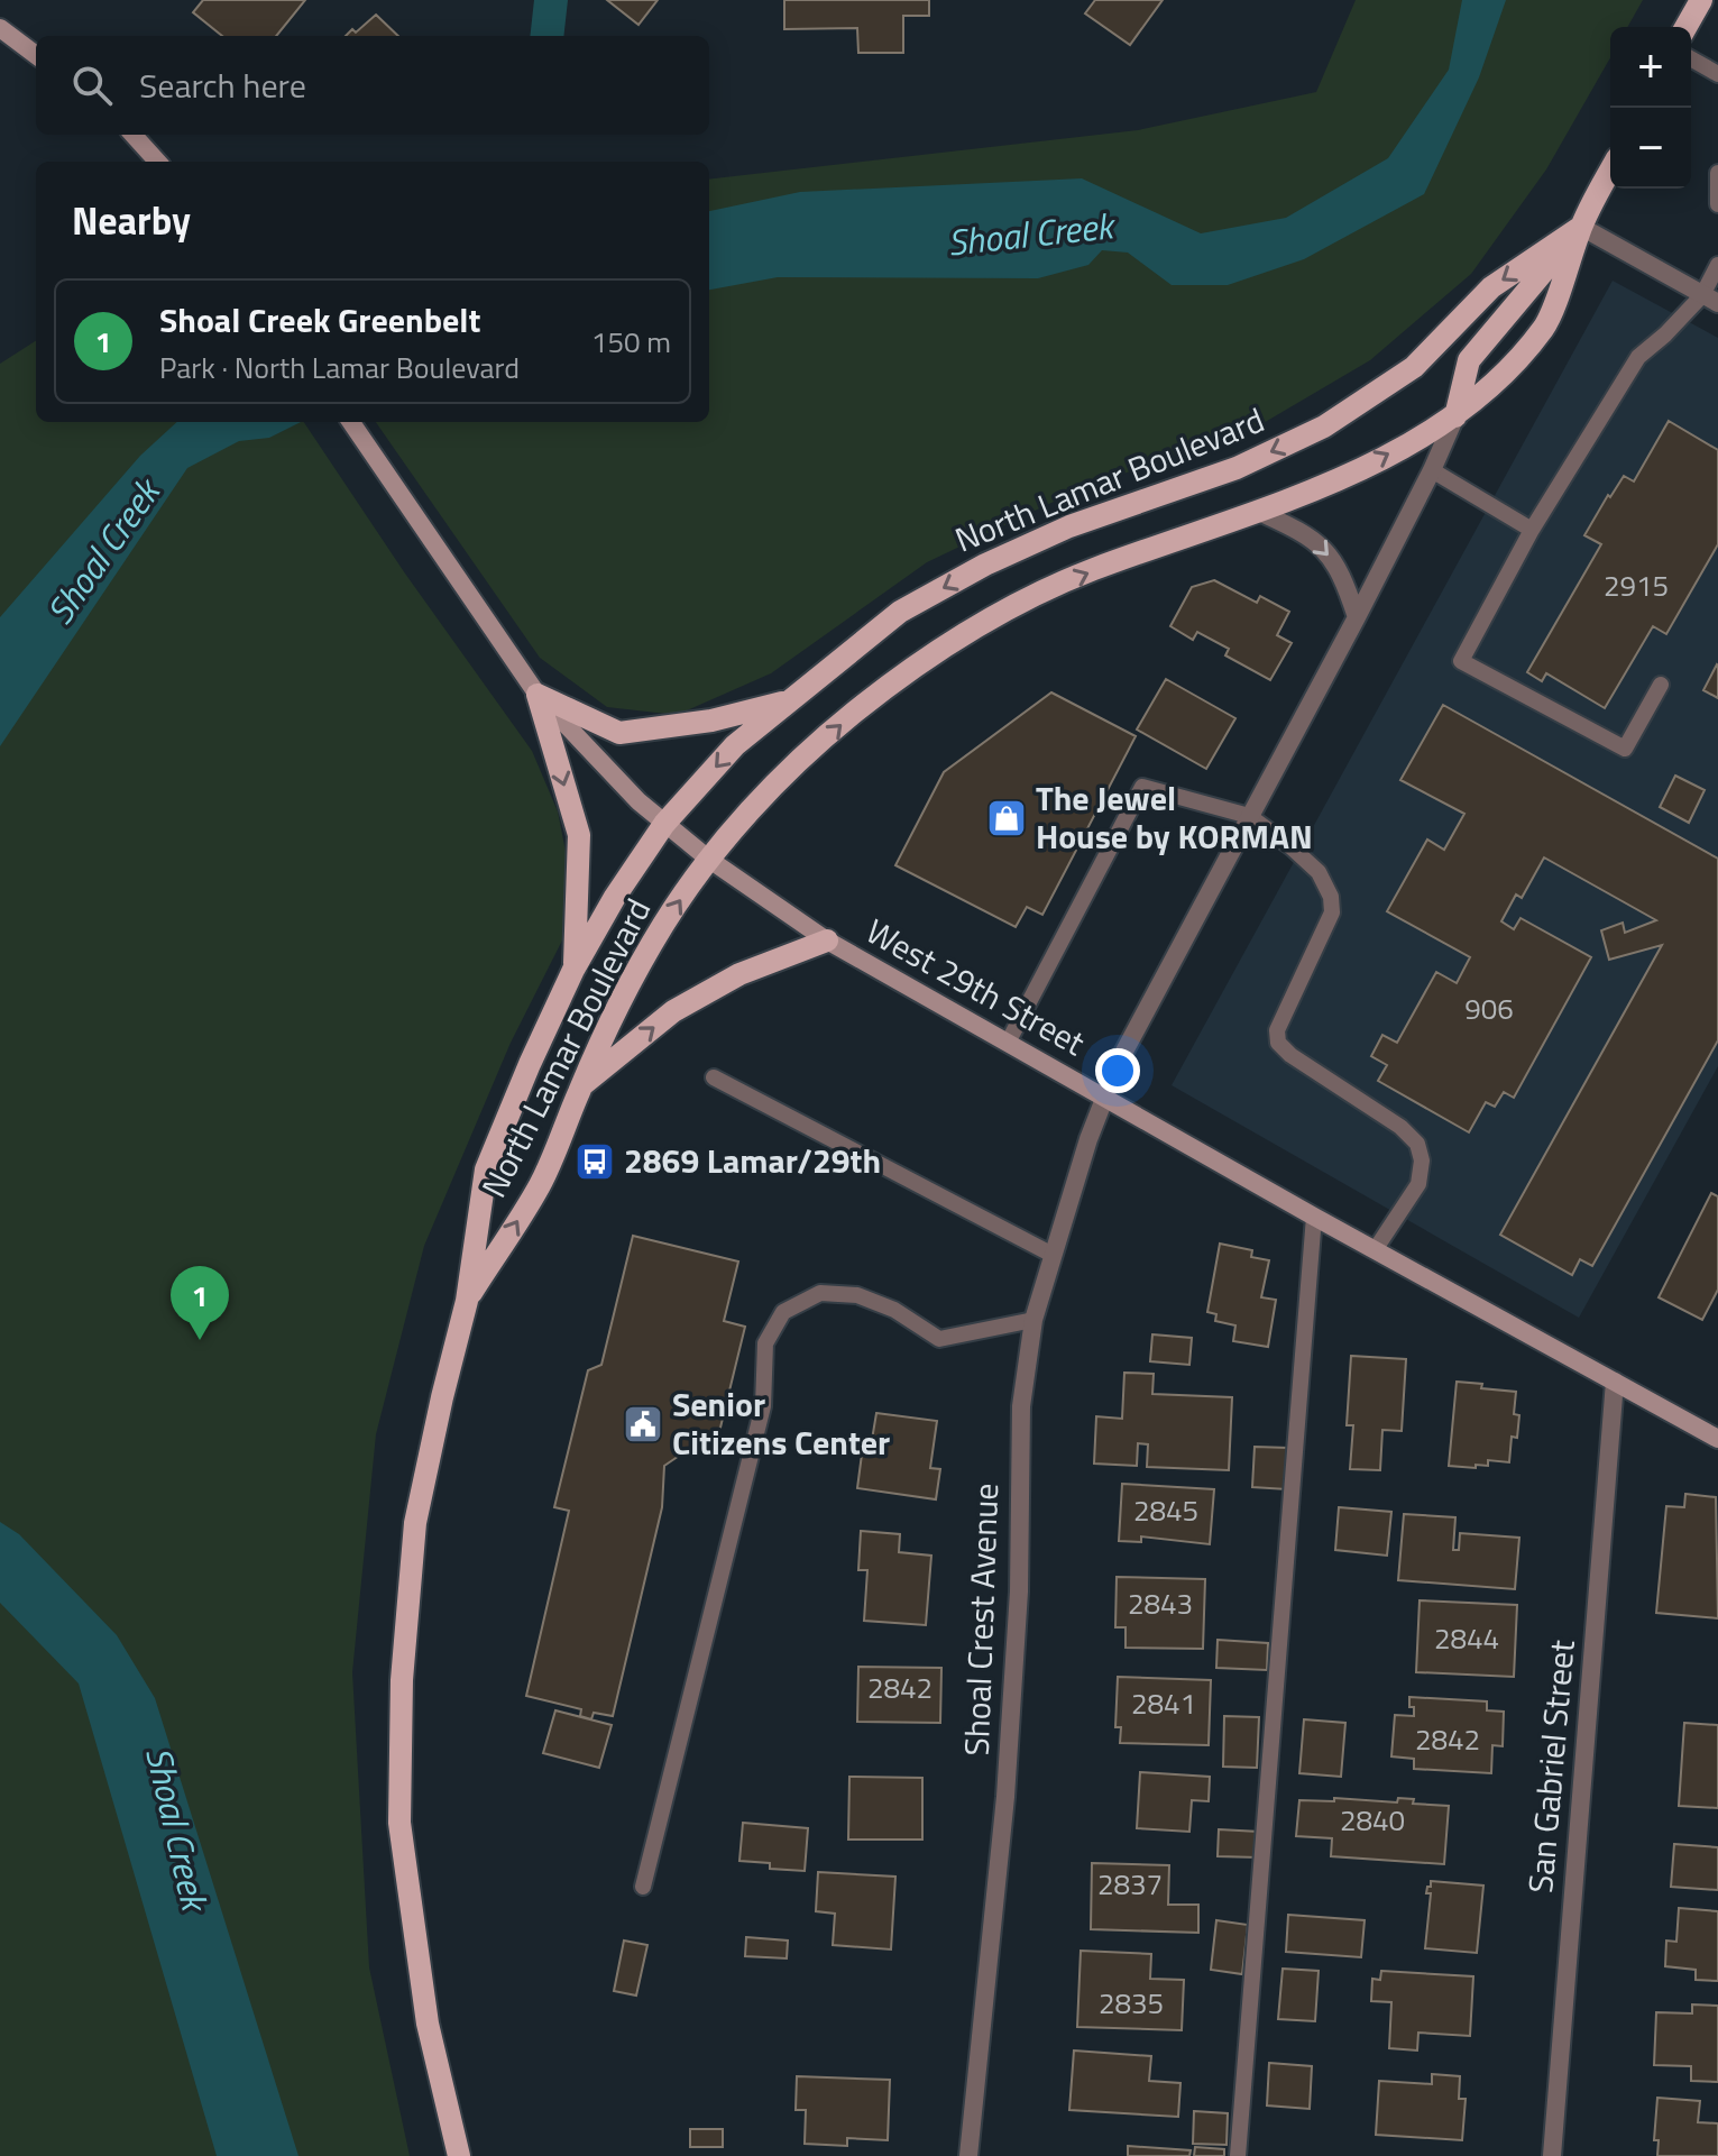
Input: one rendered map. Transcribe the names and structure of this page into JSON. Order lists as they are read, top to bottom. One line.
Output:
{"streets":{"main road":["North Lamar Boulevard"],"street":["West 29th Street","Shoal Crest Avenue","San Gabriel Street"]},"crossings":[["North Lamar Boulevard","West 29th Street"],["West 29th Street","Shoal Crest Avenue"],["West 29th Street","San Gabriel Street"]],"water":["Shoal Creek"],"places":{"shop":["The Jewel House by KORMAN"],"bus stop":["2869 Lamar/29th"],"public building":["Senior Citizens Center"]},"house_numbers":["2915","906","2845","2843","2844","2842","2841","2842","2840","2837","2835"],"page":{"map_buttons":["+","−"],"search":"Search here","heading":"Nearby","list":[{"mark":"1","name":"Shoal Creek Greenbelt","note":"Park · North Lamar Boulevard","value":"150 m"}],"pins":"1"}}
